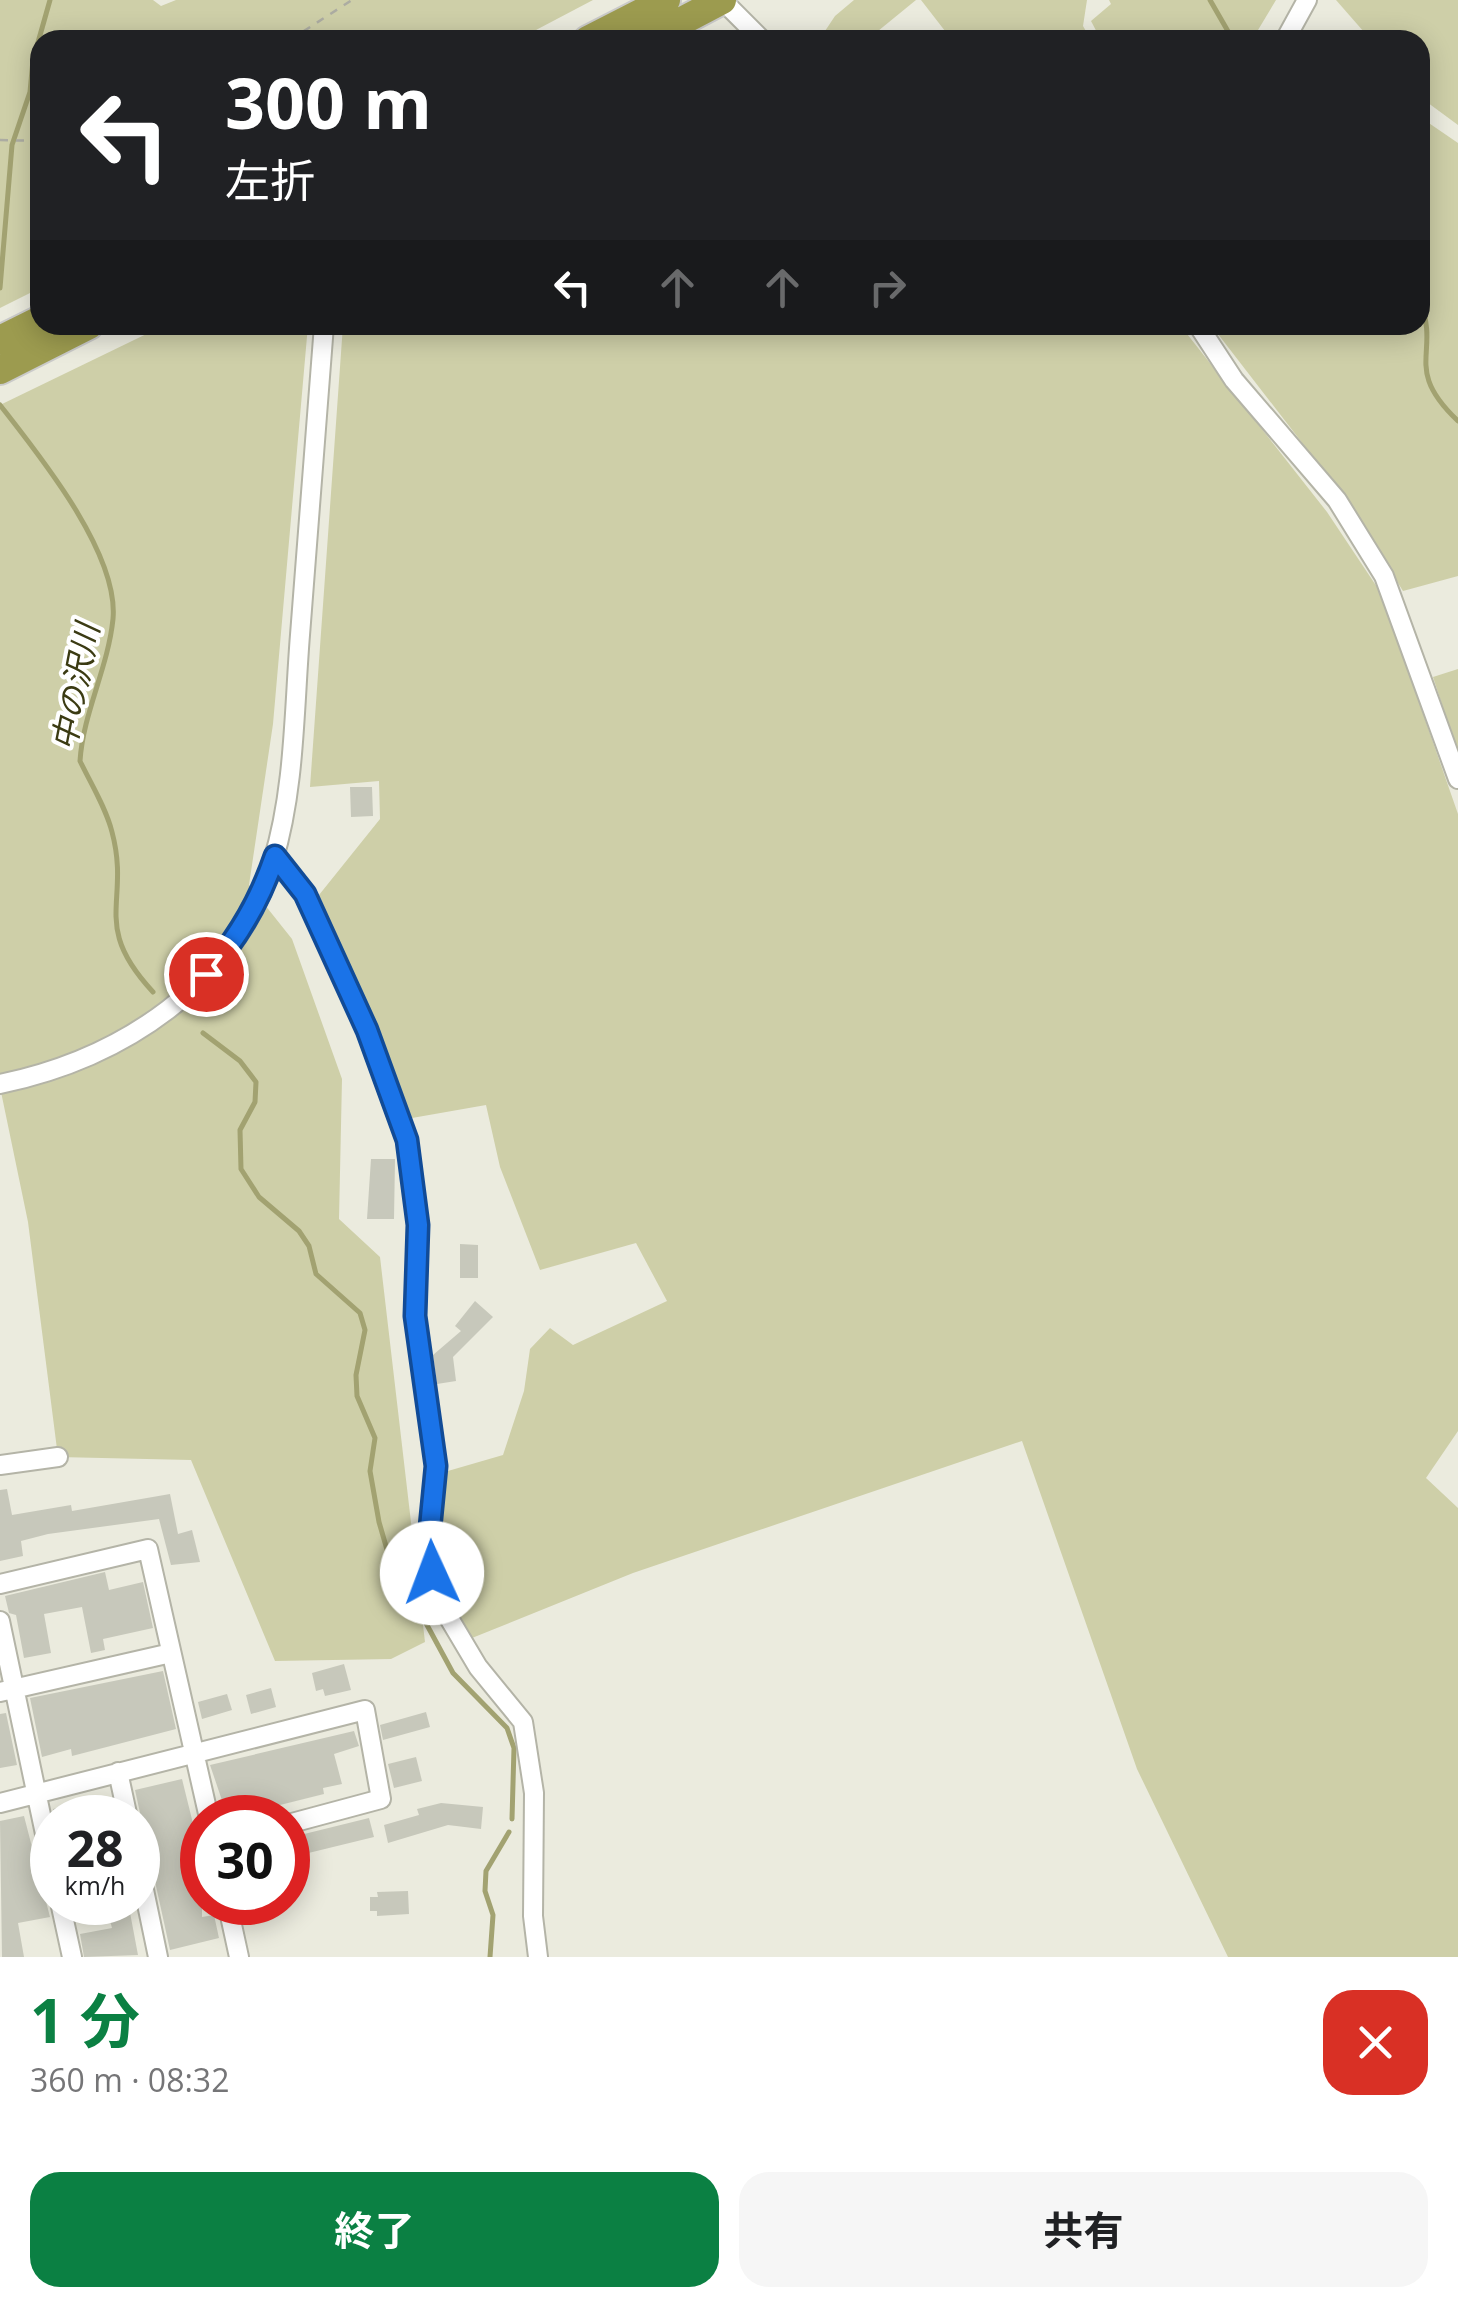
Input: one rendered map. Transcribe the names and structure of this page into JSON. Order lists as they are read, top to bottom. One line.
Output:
{"water":["中の沢川"],"page":{"turn":["300 m","左折"],"speed":"28 km/h","limit":"30","heading":["1 分","360 m · 08:32"],"buttons":["終了","共有"]}}
